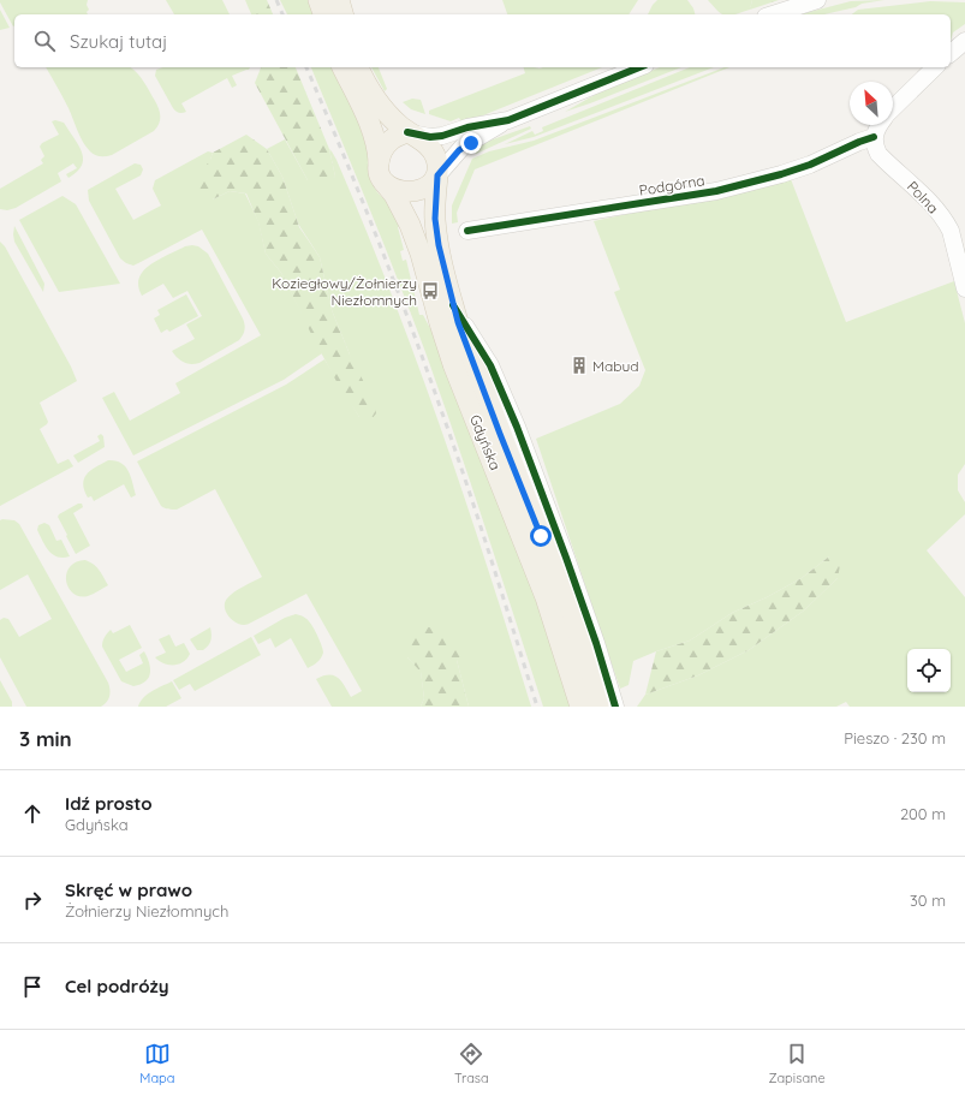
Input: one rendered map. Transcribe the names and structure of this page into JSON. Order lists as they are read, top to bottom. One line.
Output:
{"streets":{"main road":["Gdyńska"],"street":["Podgórna","Polna"]},"crossings":[["Podgórna","Polna"]],"places":{"bus stop":["Koziegłowy/Żołnierzy Niezłomnych"],"building":["Mabud"]},"north":"top left","page":{"search":"Szukaj tutaj","heading":["3 min","Pieszo · 230 m"],"list":[["Idź prosto","Gdyńska","200 m"],["Skręć w prawo","Żołnierzy Niezłomnych","30 m"],"Cel podróży"],"nav":["Mapa","Trasa","Zapisane"]}}
